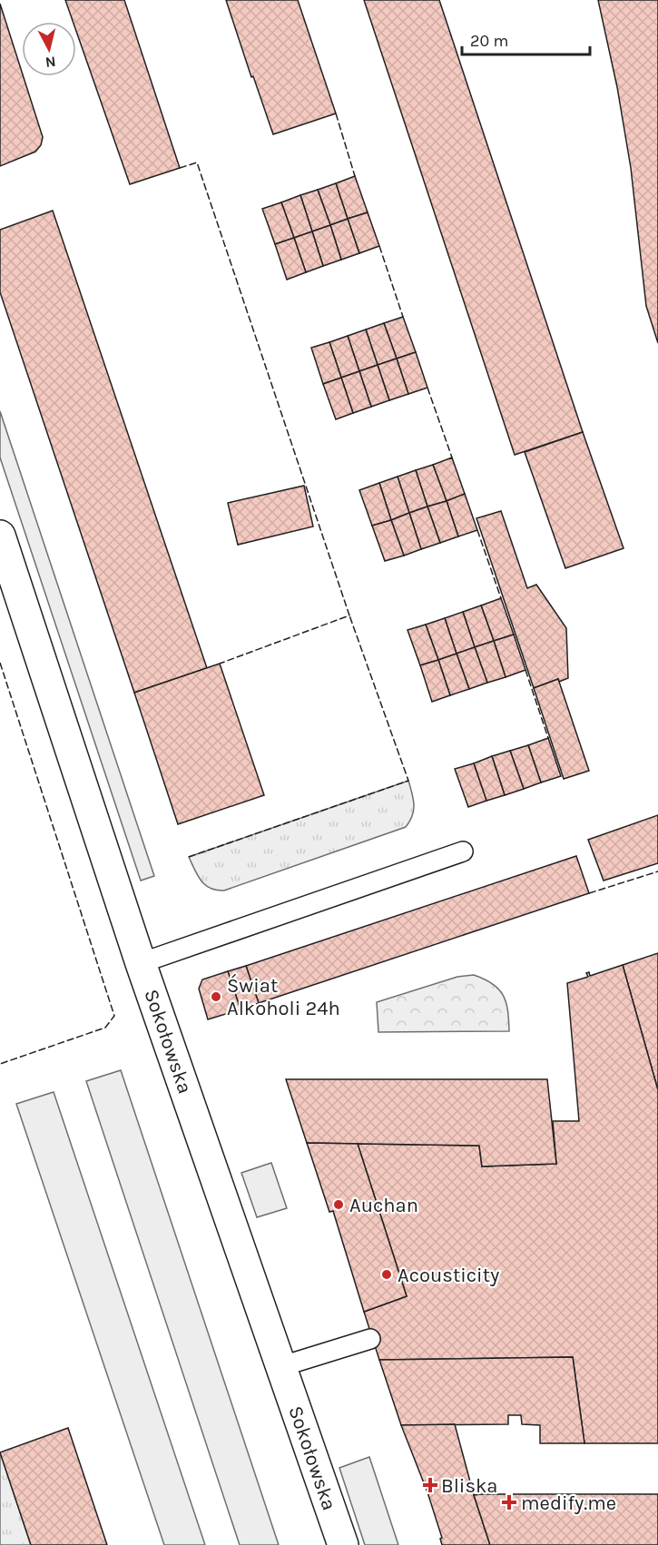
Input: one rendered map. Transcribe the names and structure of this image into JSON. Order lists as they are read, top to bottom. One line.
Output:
{"streets":{"street":["Sokołowska"]},"places":{"other":["Świat Alkoholi 24h","Auchan","Acousticity"],"health":["Bliska","medify.me"]},"scale_bar":"20 m","north":"bottom"}
